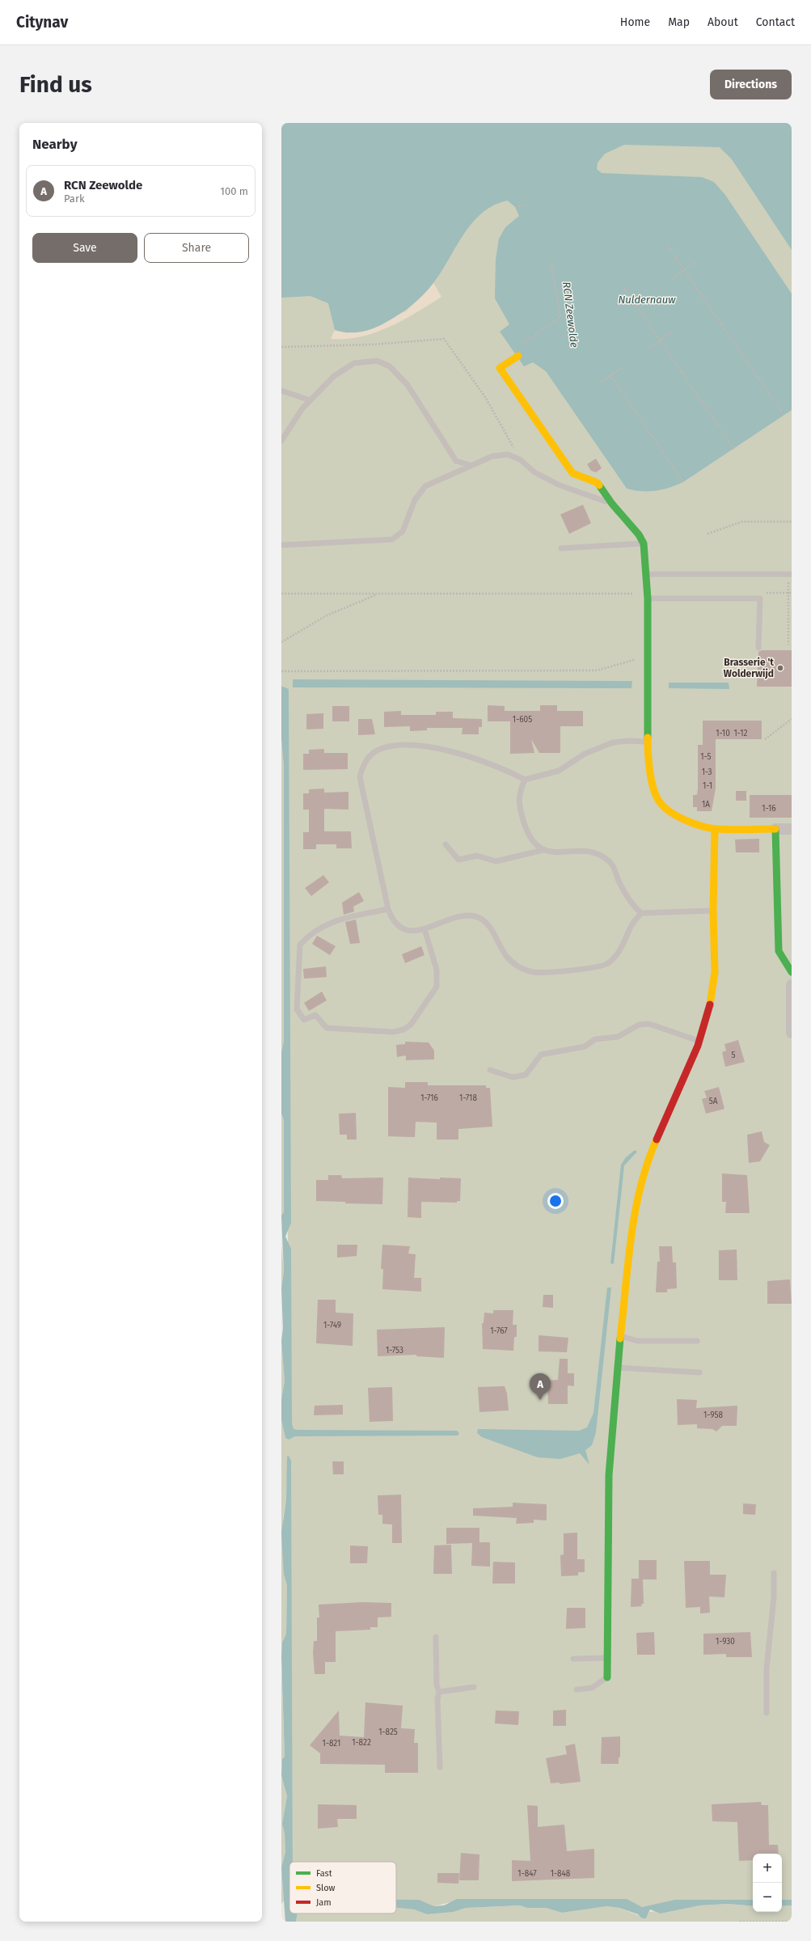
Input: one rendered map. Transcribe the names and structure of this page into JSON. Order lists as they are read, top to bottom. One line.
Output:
{"water":["Nuldernauw","RCN Zeewolde"],"places":["Brasserie 't Wolderwijd"],"house_numbers":["1-605","1-10","1-12","1-5","1-3","1-1","1A","1-16","5","1-716","1-718","5A","1-749","1-767","1-753","1-958","1-930","1-825","1-822","1-821","1-847","1-848"],"legend":["Fast","Slow","Jam"],"page":{"header":"Citynav","nav":["Home","Map","About","Contact"],"buttons":["Directions",["Save","Share"]],"title":"Find us","heading":"Nearby","list":[{"mark":"A","name":"RCN Zeewolde","note":"Park","value":"100 m"}],"pins":"A","map_buttons":["+","−"]}}
